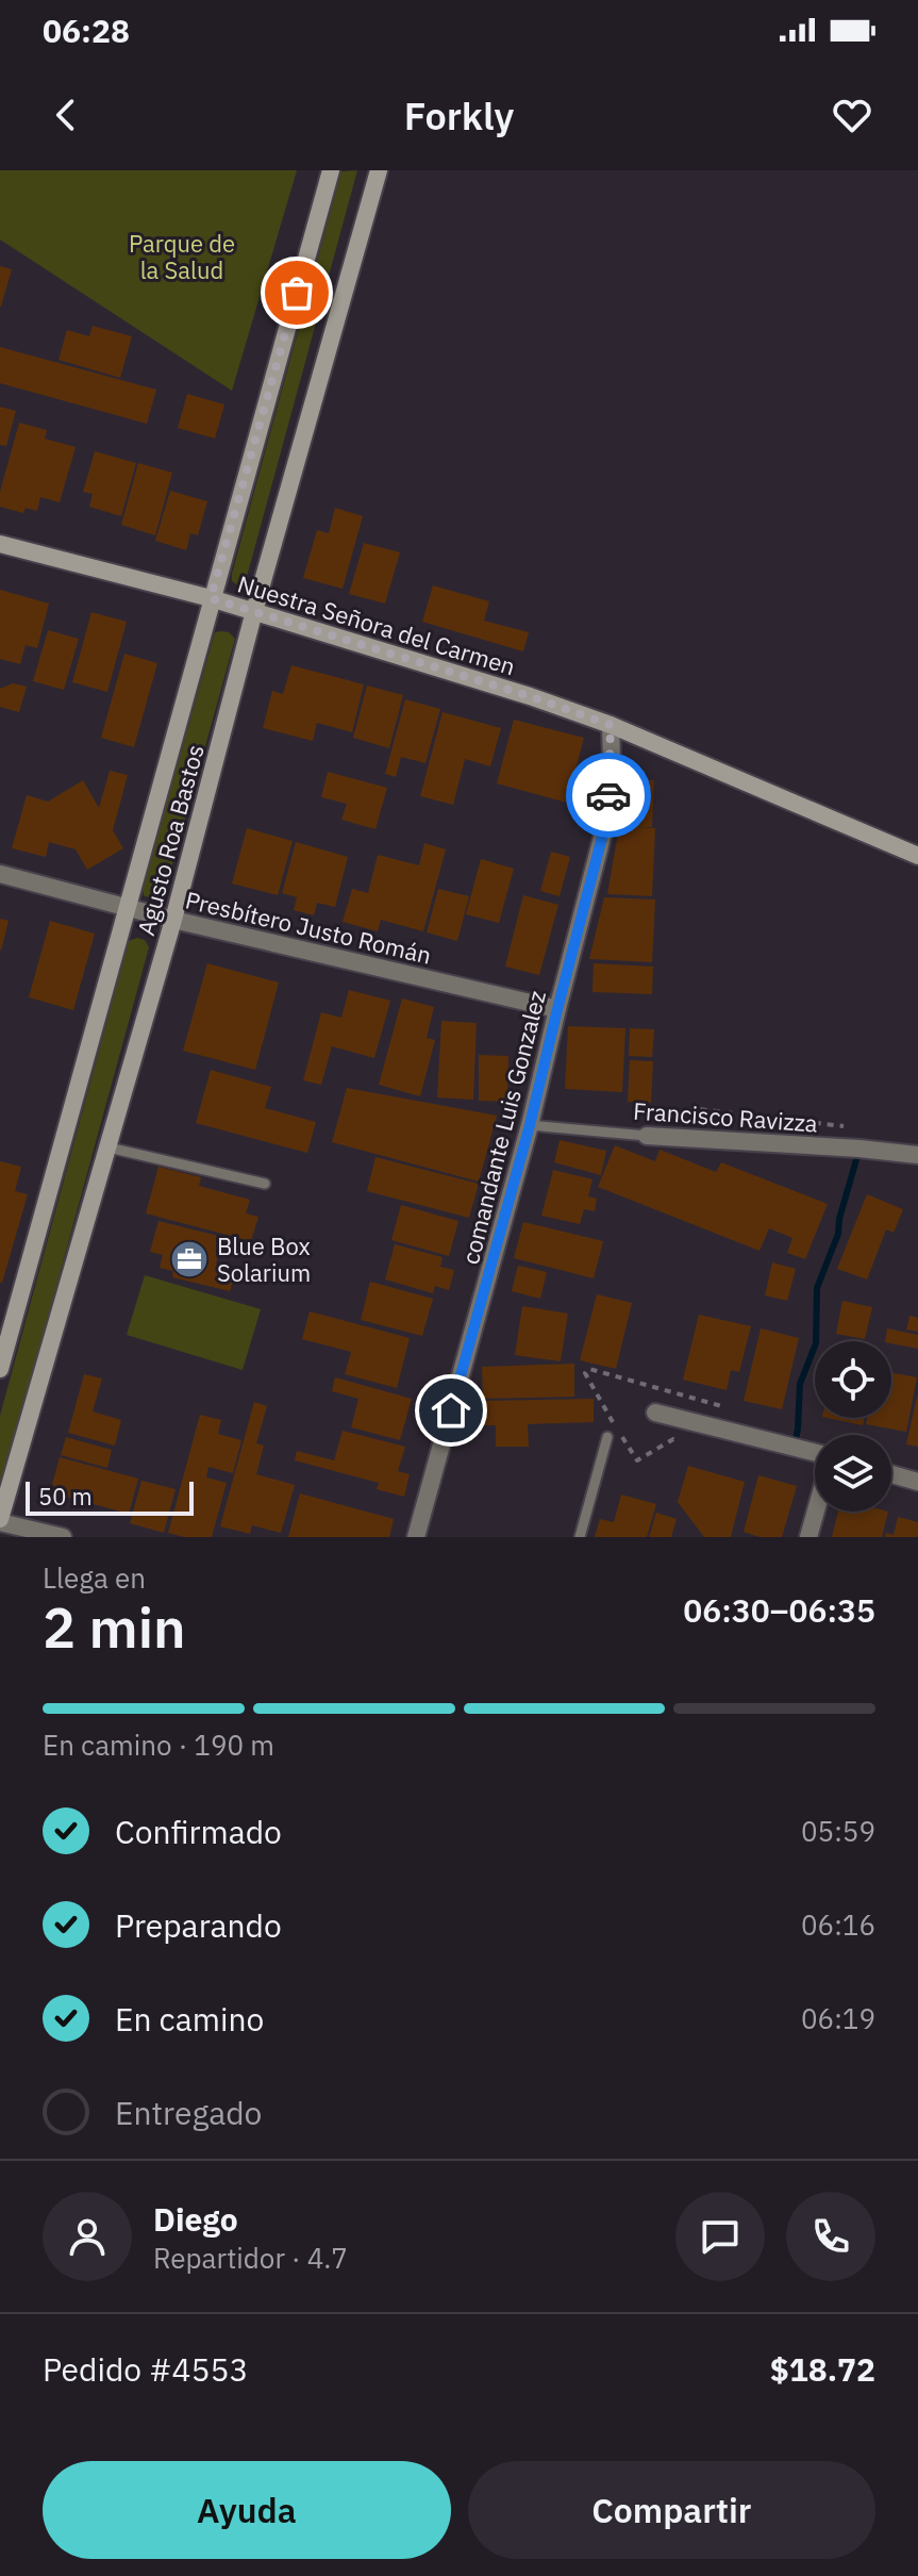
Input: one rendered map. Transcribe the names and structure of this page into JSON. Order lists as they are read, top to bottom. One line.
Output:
{"streets":{"street":["Nuestra Señora del Carmen","Agusto Roa Bastos","Presbítero Justo Román","Francisco Ravizza","comandante Luis Gonzalez"]},"crossings":[["Nuestra Señora del Carmen","Agusto Roa Bastos"],["Nuestra Señora del Carmen","comandante Luis Gonzalez"],["Agusto Roa Bastos","Presbítero Justo Román"],["Presbítero Justo Román","comandante Luis Gonzalez"],["Francisco Ravizza","comandante Luis Gonzalez"]],"parks":["Parque de la Salud"],"places":{"office":["Blue Box Solarium"]},"scale_bar":"50 m","page":{"status":"06:28","header":"Forkly","scale":"50 m","heading":["2 min","Llega en","06:30–06:35"],"panel":["Diego","Repartidor · 4.7","Pedido #4553","$18.72"],"bar":"En camino · 190 m","list":[["Confirmado","05:59"],["Preparando","06:16"],["En camino","06:19"],"Entregado"],"buttons":["Ayuda","Compartir"]}}
